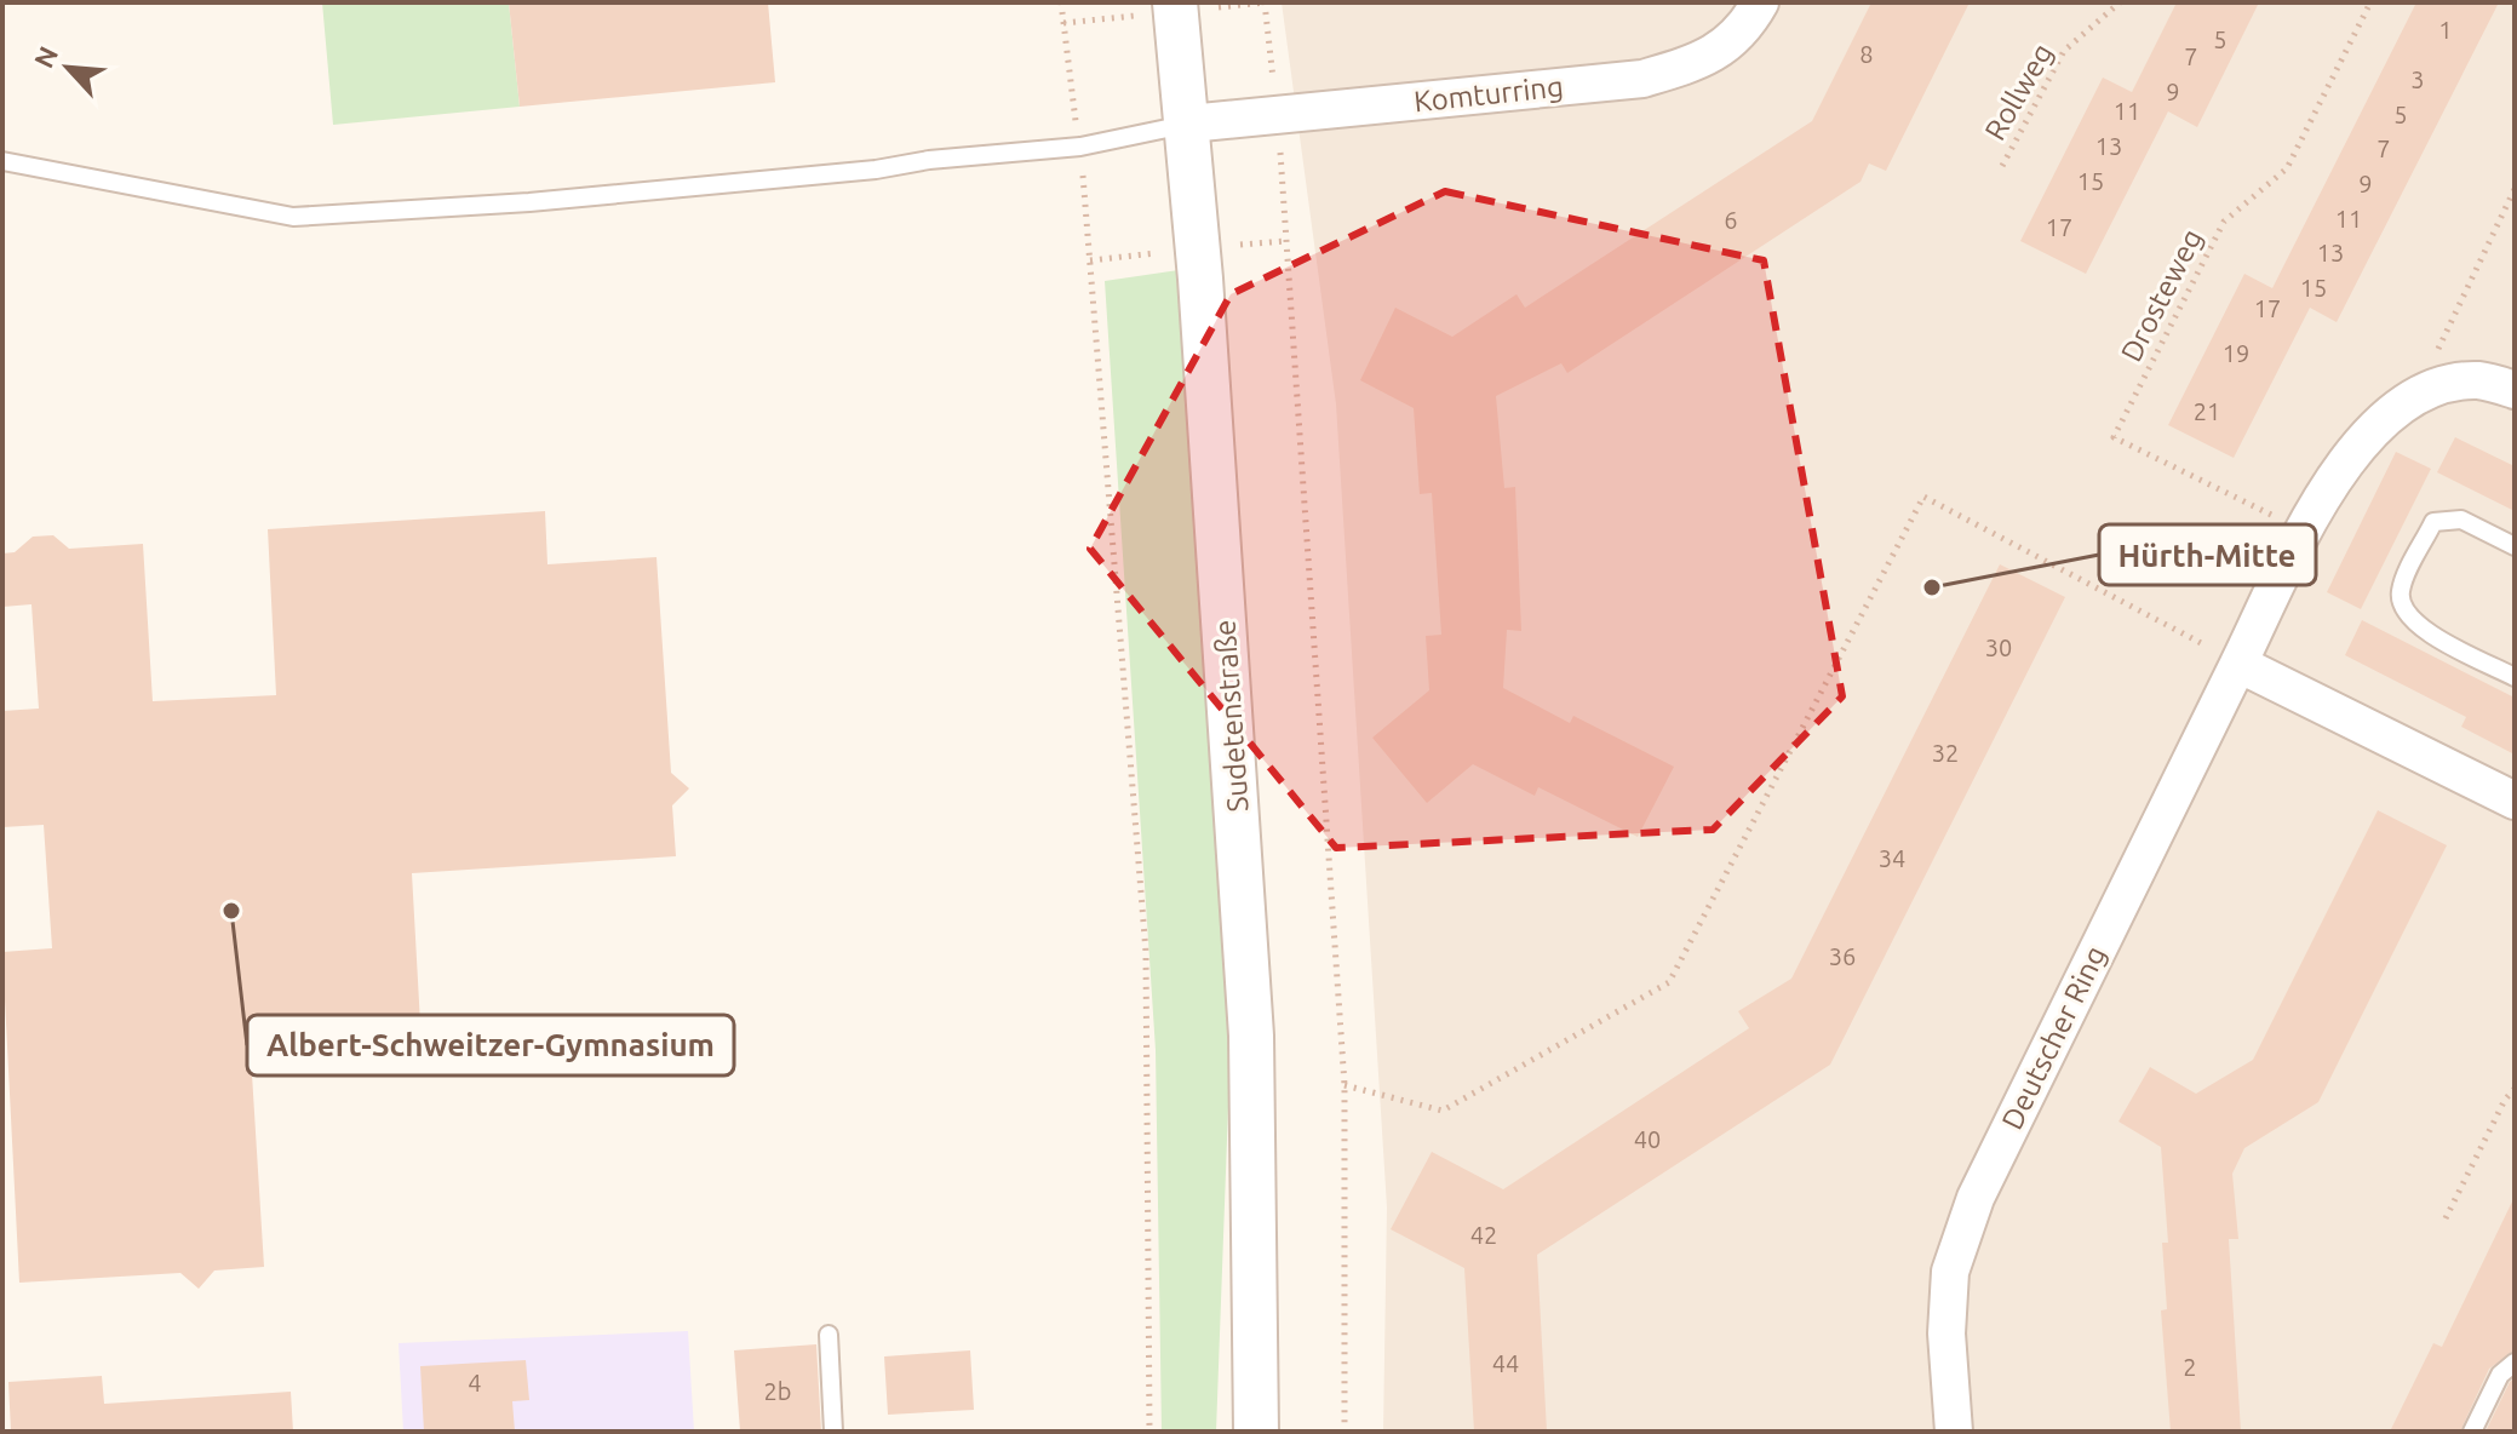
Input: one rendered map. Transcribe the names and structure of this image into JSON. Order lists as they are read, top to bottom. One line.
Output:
{"streets":{"street":["Komturring","Sudetenstraße","Deutscher Ring"],"path":["Rollweg","Drosteweg"]},"crossings":[["Komturring","Sudetenstraße"],["Drosteweg","Deutscher Ring"]],"places":["Hürth-Mitte","Albert-Schweitzer-Gymnasium"],"house_numbers":["1","5","8","7","3","9","11","5","13","7","15","9","11","6","17","13","15","17","19","21","30","32","34","36","40","42","44","2","4","2b"],"north":"top left"}
